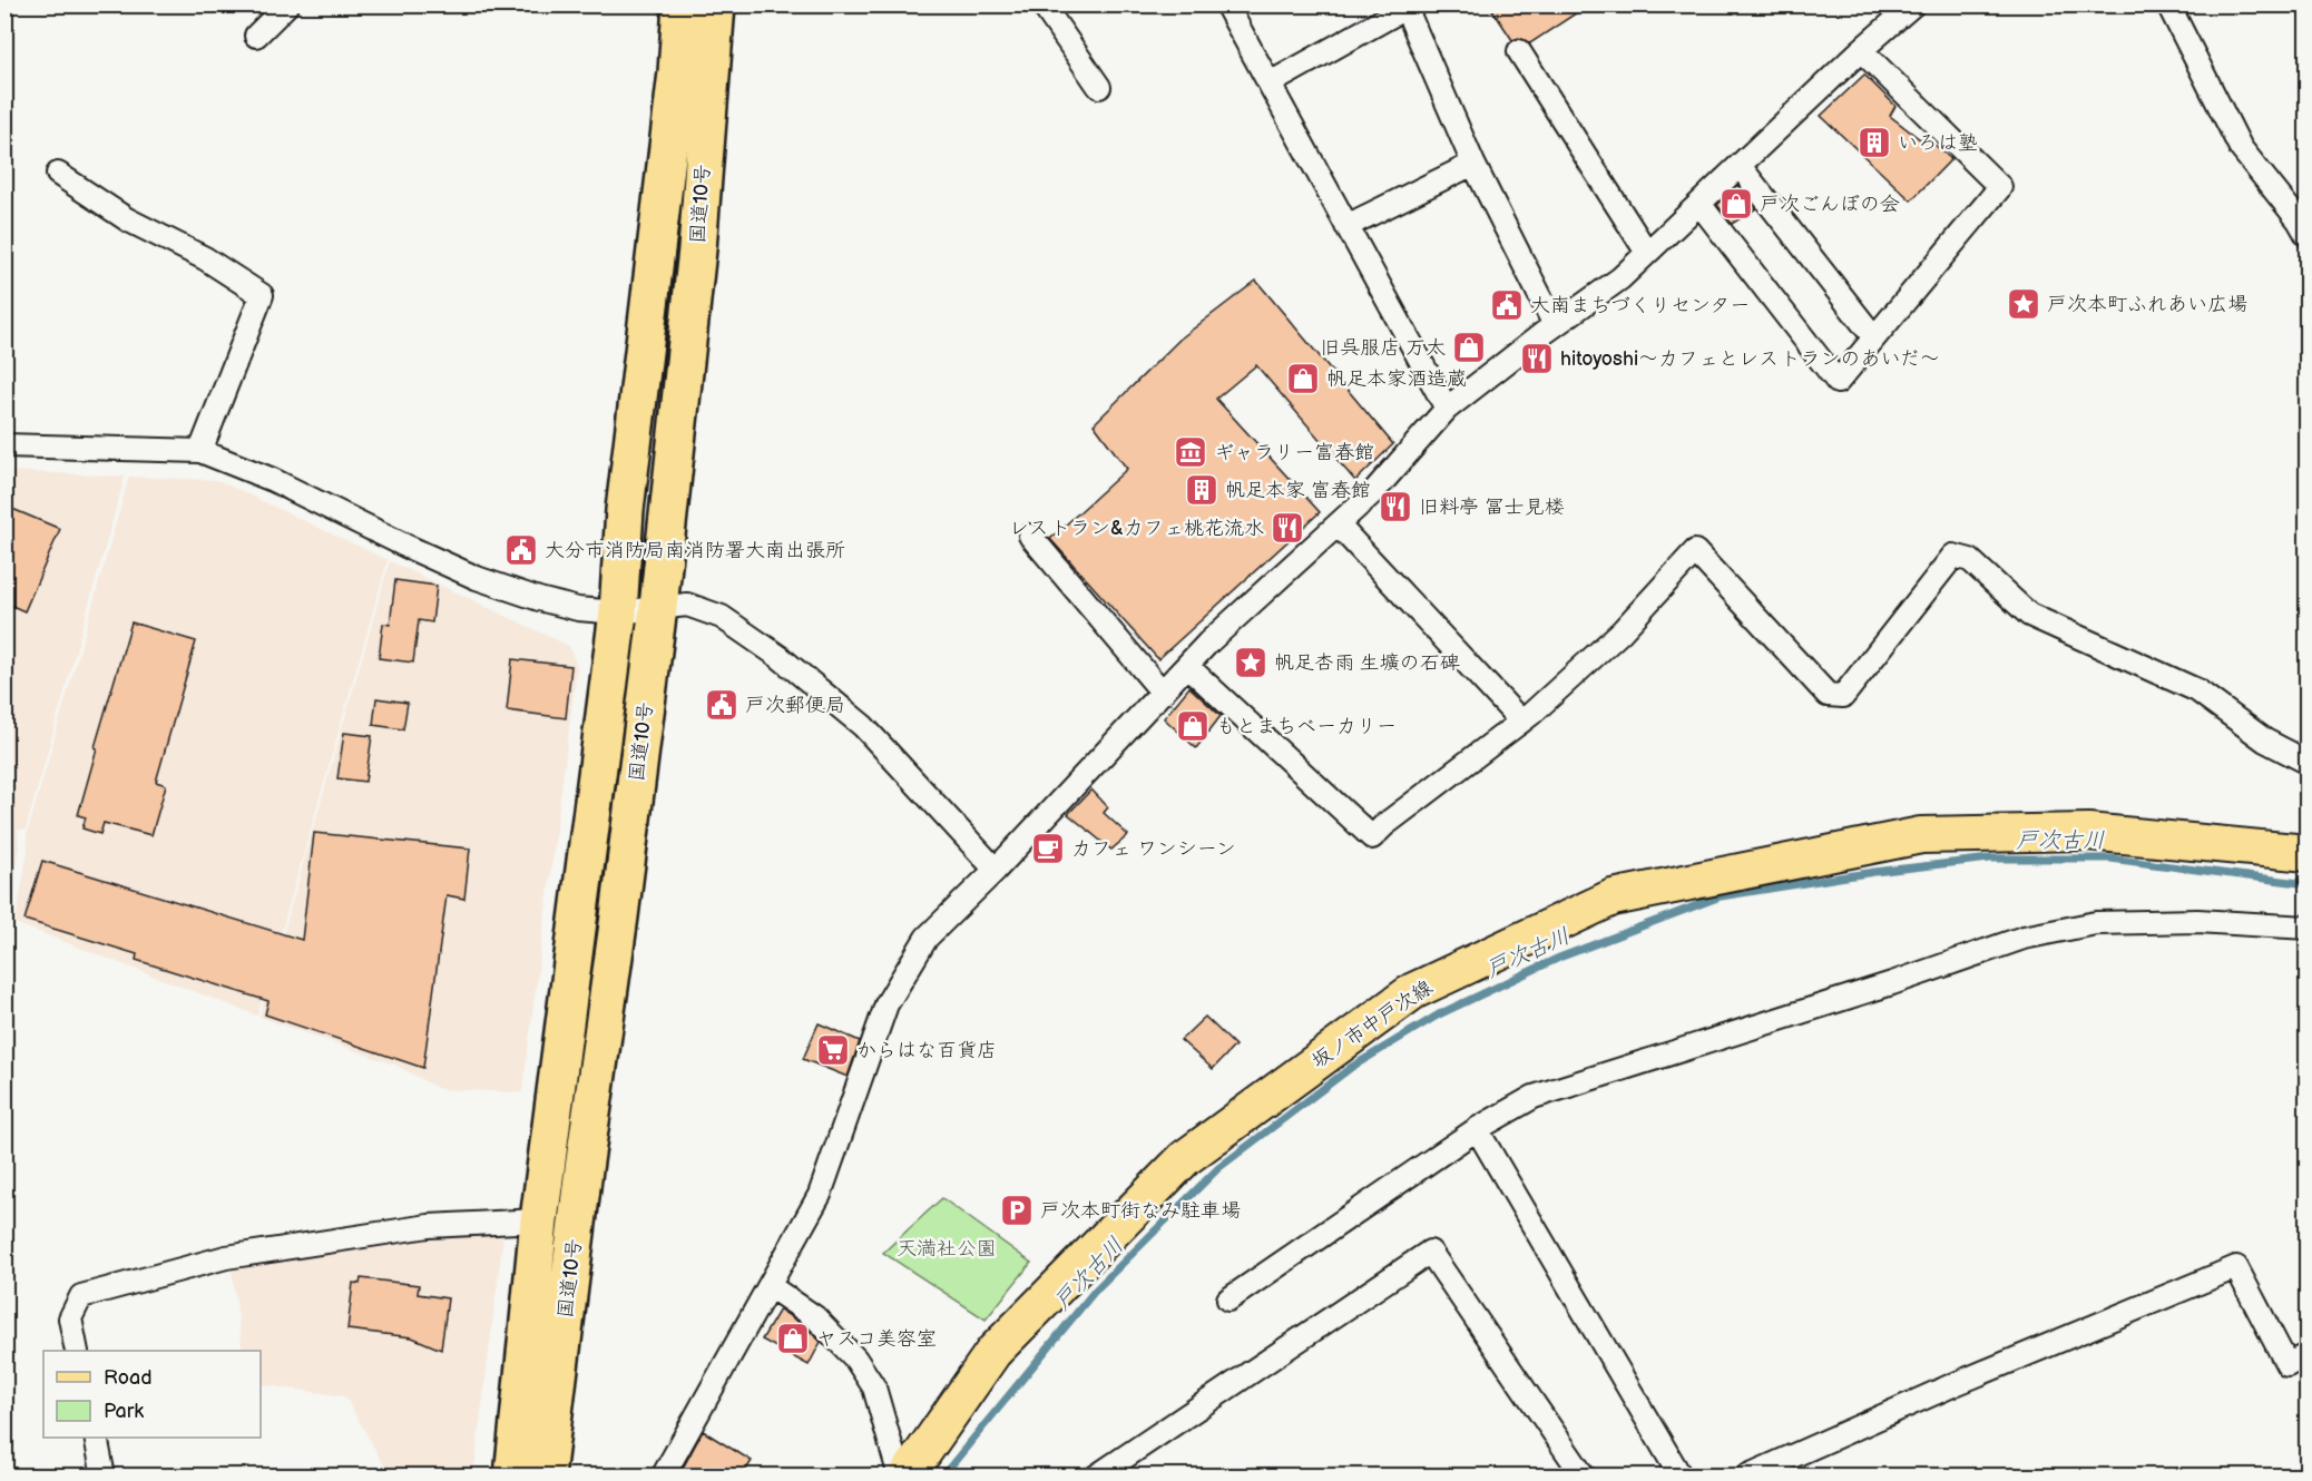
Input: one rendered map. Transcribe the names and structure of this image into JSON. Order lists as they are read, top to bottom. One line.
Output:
{"streets":{"highway":["国道10号"],"main road":["坂ノ市中戸次線"]},"water":["戸次古川"],"parks":["天満社公園"],"places":{"building":["いろは塾","帆足本家 富春館"],"shop":["戸次ごんぼの会","旧呉服店 万太","帆足本家酒造蔵","もとまちベーカリー","ヤスコ美容室"],"place":["戸次本町ふれあい広場","帆足杏雨 生壙の石碑"],"public building":["大南まちづくりセンター","大分市消防局南消防署大南出張所","戸次郵便局"],"restaurant":["hitoyoshi～カフェとレストランのあいだ～","旧料亭 冨士見楼","レストラン&カフェ桃花流水"],"museum":["ギャラリー富春館"],"cafe":["カフェ ワンシーン"],"supermarket":["からはな百貨店"],"parking":["戸次本町街なみ駐車場"]},"legend":["Road","Park"]}
